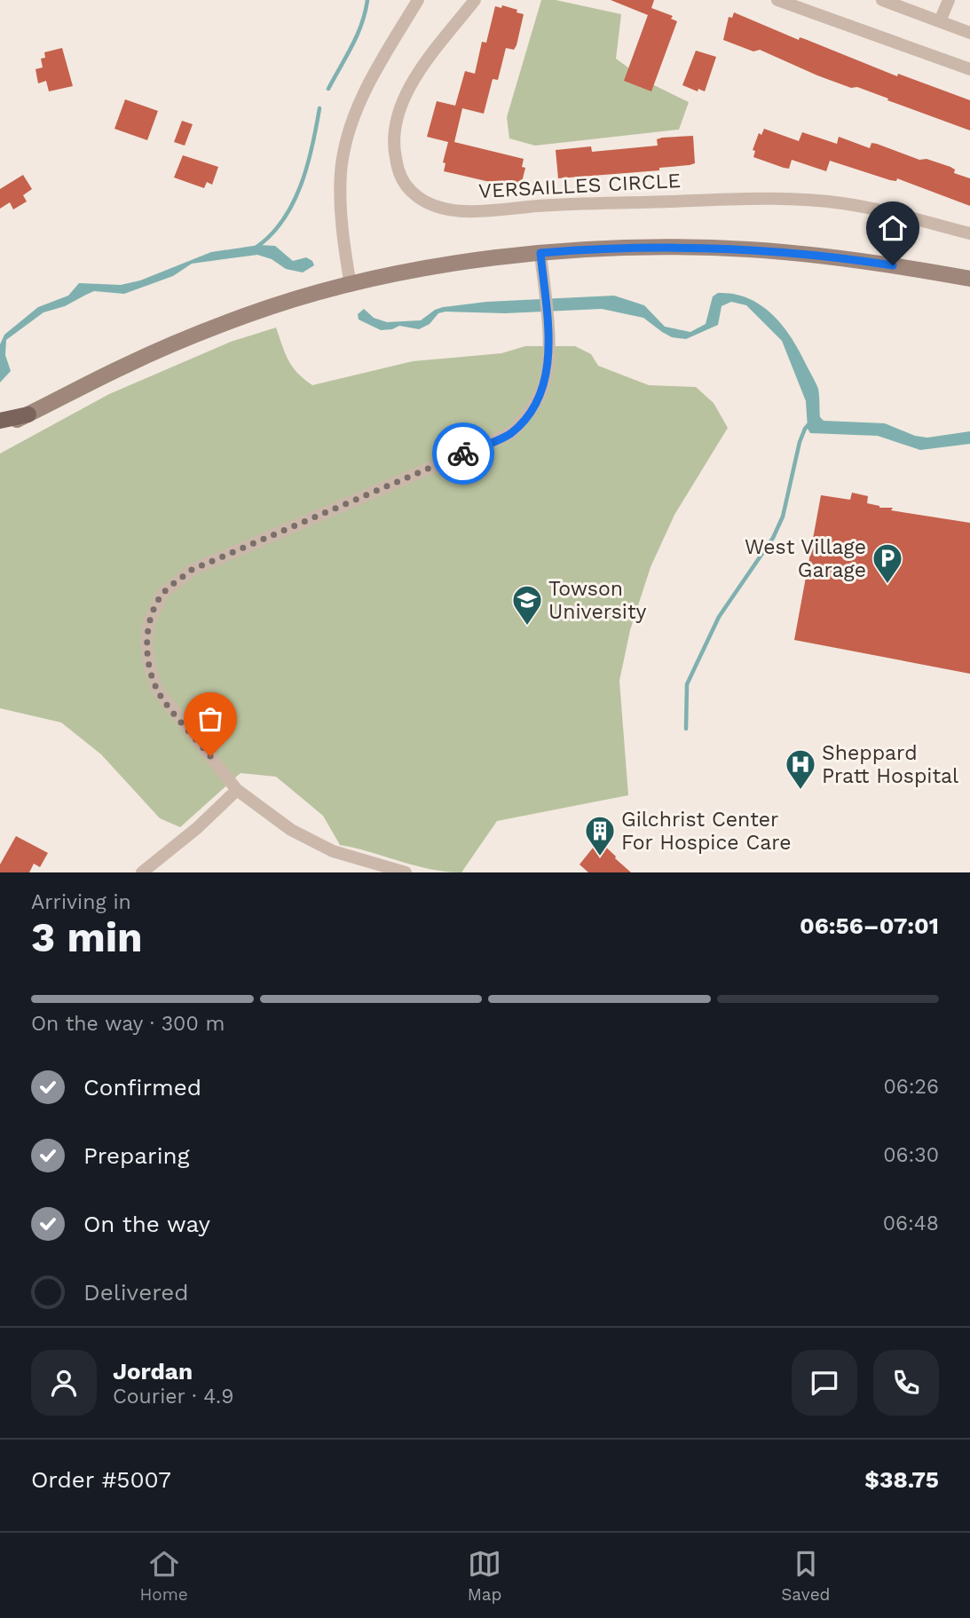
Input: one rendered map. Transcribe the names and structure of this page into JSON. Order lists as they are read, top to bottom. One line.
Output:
{"streets":{"street":["VERSAILLES CIRCLE"]},"places":{"parking":["West Village Garage"],"school or university":["Towson University"],"hospital":["Sheppard Pratt Hospital"],"building":["Gilchrist Center For Hospice Care"]},"page":{"heading":["3 min","Arriving in","06:56–07:01"],"panel":["Jordan","Courier · 4.9","Order #5007","$38.75"],"bar":"On the way · 300 m","list":[["Confirmed","06:26"],["Preparing","06:30"],["On the way","06:48"],"Delivered"],"tabs":["Home","Map","Saved"]}}
